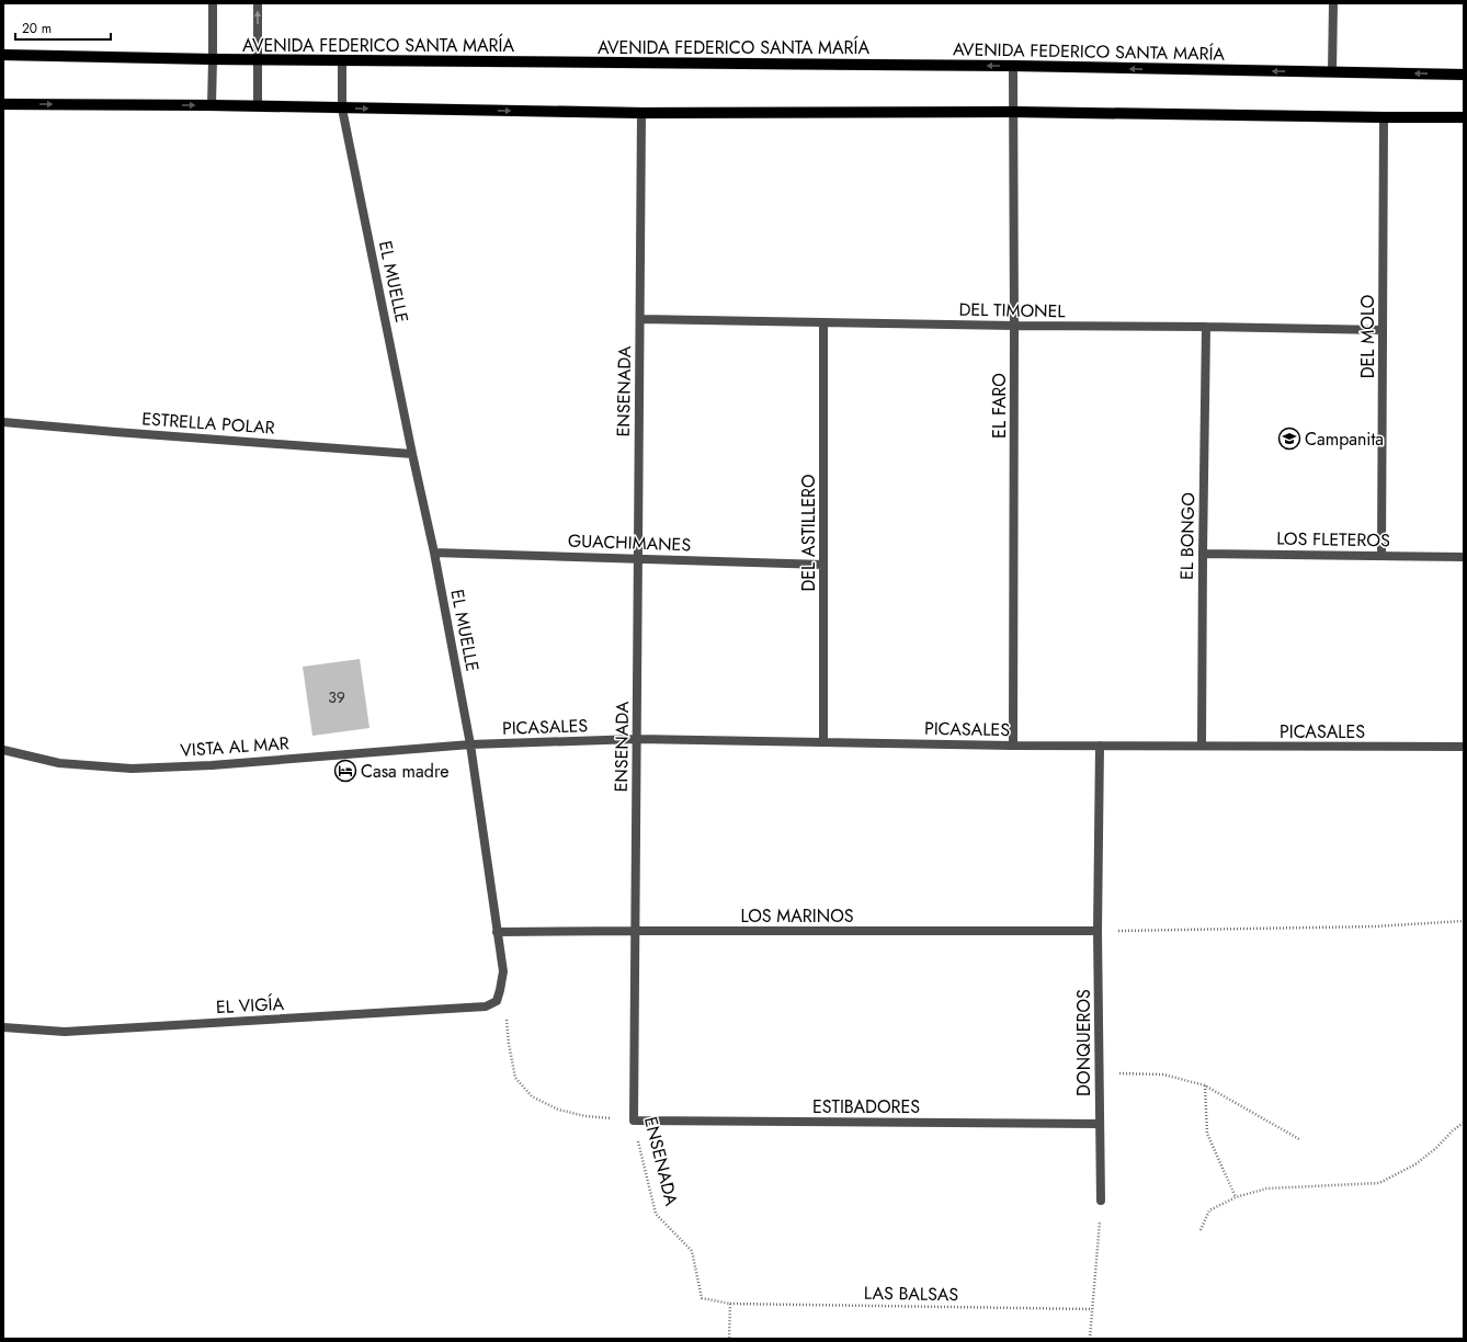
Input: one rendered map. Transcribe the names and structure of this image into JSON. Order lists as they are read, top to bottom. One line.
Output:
{"streets":{"main road":["AVENIDA FEDERICO SANTA MARÍA"],"street":["EL MUELLE","DEL TIMONEL","DEL MOLO","ENSENADA","EL FARO","ESTRELLA POLAR","DEL ASTILLERO","EL BONGO","LOS FLETEROS","GUACHIMANES","PICASALES","VISTA AL MAR","LOS MARINOS","EL VIGÍA","DONQUEROS","ESTIBADORES"],"path":["LAS BALSAS"]},"crossings":[["AVENIDA FEDERICO SANTA MARÍA","EL MUELLE"],["AVENIDA FEDERICO SANTA MARÍA","EL FARO"],["EL MUELLE","ESTRELLA POLAR"],["EL MUELLE","GUACHIMANES"],["EL MUELLE","PICASALES"],["EL MUELLE","VISTA AL MAR"],["EL MUELLE","LOS MARINOS"],["EL MUELLE","EL VIGÍA"],["DEL TIMONEL","DEL MOLO"],["DEL TIMONEL","ENSENADA"],["DEL TIMONEL","EL FARO"],["DEL TIMONEL","DEL ASTILLERO"],["DEL TIMONEL","EL BONGO"],["DEL MOLO","LOS FLETEROS"],["ENSENADA","GUACHIMANES"],["ENSENADA","PICASALES"],["ENSENADA","LOS MARINOS"],["ENSENADA","ESTIBADORES"],["ENSENADA","LAS BALSAS"],["EL FARO","PICASALES"],["DEL ASTILLERO","GUACHIMANES"],["DEL ASTILLERO","PICASALES"],["EL BONGO","LOS FLETEROS"],["EL BONGO","PICASALES"],["PICASALES","VISTA AL MAR"],["PICASALES","DONQUEROS"],["LOS MARINOS","DONQUEROS"],["DONQUEROS","ESTIBADORES"]],"places":{"school or university":["Campanita"],"hotel":["Casa madre"]},"house_numbers":["39"],"scale_bar":"20 m"}
